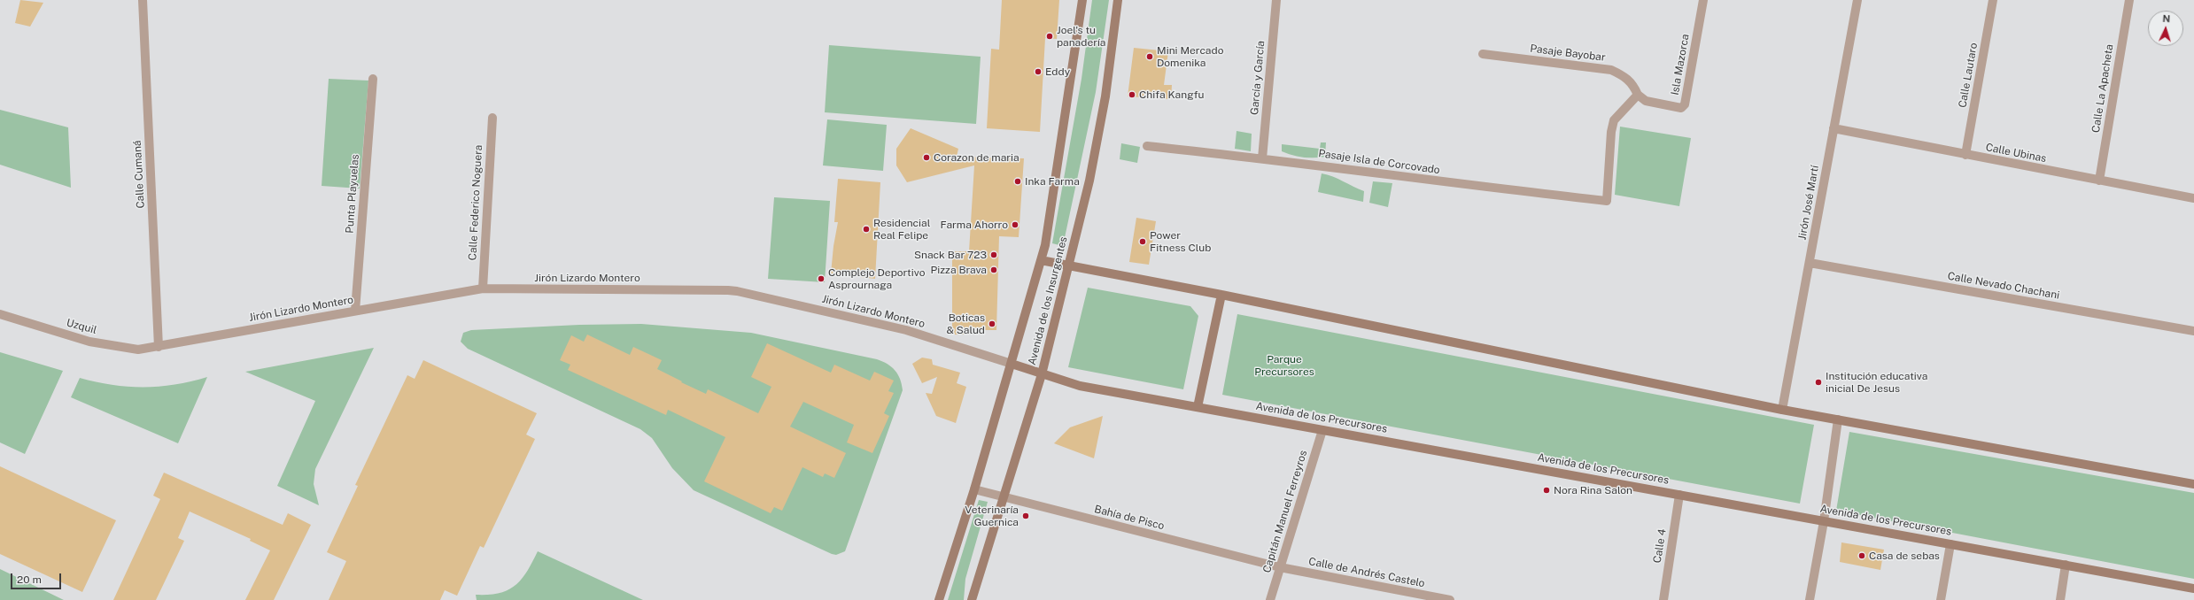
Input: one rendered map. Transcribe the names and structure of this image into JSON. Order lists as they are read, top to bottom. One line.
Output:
{"streets":{"main road":["Avenida de los Insurgentes","Avenida de los Precursores"],"street":["Pasaje Bayobar","Isla Mazorca","Calle Lautaro","García y García","Calle La Apacheta","Calle Ubinas","Pasaje Isla de Corcovado","Calle Cumaná","Punta Playuelas","Calle Federico Noguera","Jirón José Martí","Jirón Lizardo Montero","Calle Nevado Chachani","Uzquil","Capitán Manuel Ferreyros","Bahía de Pisco","Calle 4","Calle de Andrés Castelo"]},"crossings":[["Pasaje Bayobar","Isla Mazorca"],["Pasaje Bayobar","Pasaje Isla de Corcovado"],["Isla Mazorca","Pasaje Isla de Corcovado"],["Calle Lautaro","Calle Ubinas"],["García y García","Pasaje Isla de Corcovado"],["Calle La Apacheta","Calle Ubinas"],["Calle Ubinas","Jirón José Martí"],["Calle Cumaná","Jirón Lizardo Montero"],["Calle Cumaná","Uzquil"],["Punta Playuelas","Jirón Lizardo Montero"],["Calle Federico Noguera","Jirón Lizardo Montero"],["Jirón José Martí","Calle Nevado Chachani"],["Jirón Lizardo Montero","Avenida de los Insurgentes"],["Jirón Lizardo Montero","Uzquil"],["Jirón Lizardo Montero","Avenida de los Precursores"],["Avenida de los Insurgentes","Avenida de los Precursores"],["Avenida de los Insurgentes","Bahía de Pisco"],["Avenida de los Precursores","Capitán Manuel Ferreyros"],["Avenida de los Precursores","Calle 4"],["Capitán Manuel Ferreyros","Bahía de Pisco"],["Capitán Manuel Ferreyros","Calle de Andrés Castelo"],["Bahía de Pisco","Calle de Andrés Castelo"]],"parks":["Parque Precursores"],"places":["Joel's tu panadería","Mini Mercado Domenika","Eddy","Chifa Kangfu","Corazon de maria","Inka Farma","Farma Ahorro","Residencial Real Felipe","Power Fitness Club","Snack Bar 723","Pizza Brava","Complejo Deportivo Asprournaga","Boticas & Salud","Institución educativa inicial De Jesus","Nora Rina Salon","Veterinaría Guernica","Casa de sebas"],"scale_bar":"20 m","north":"top"}
